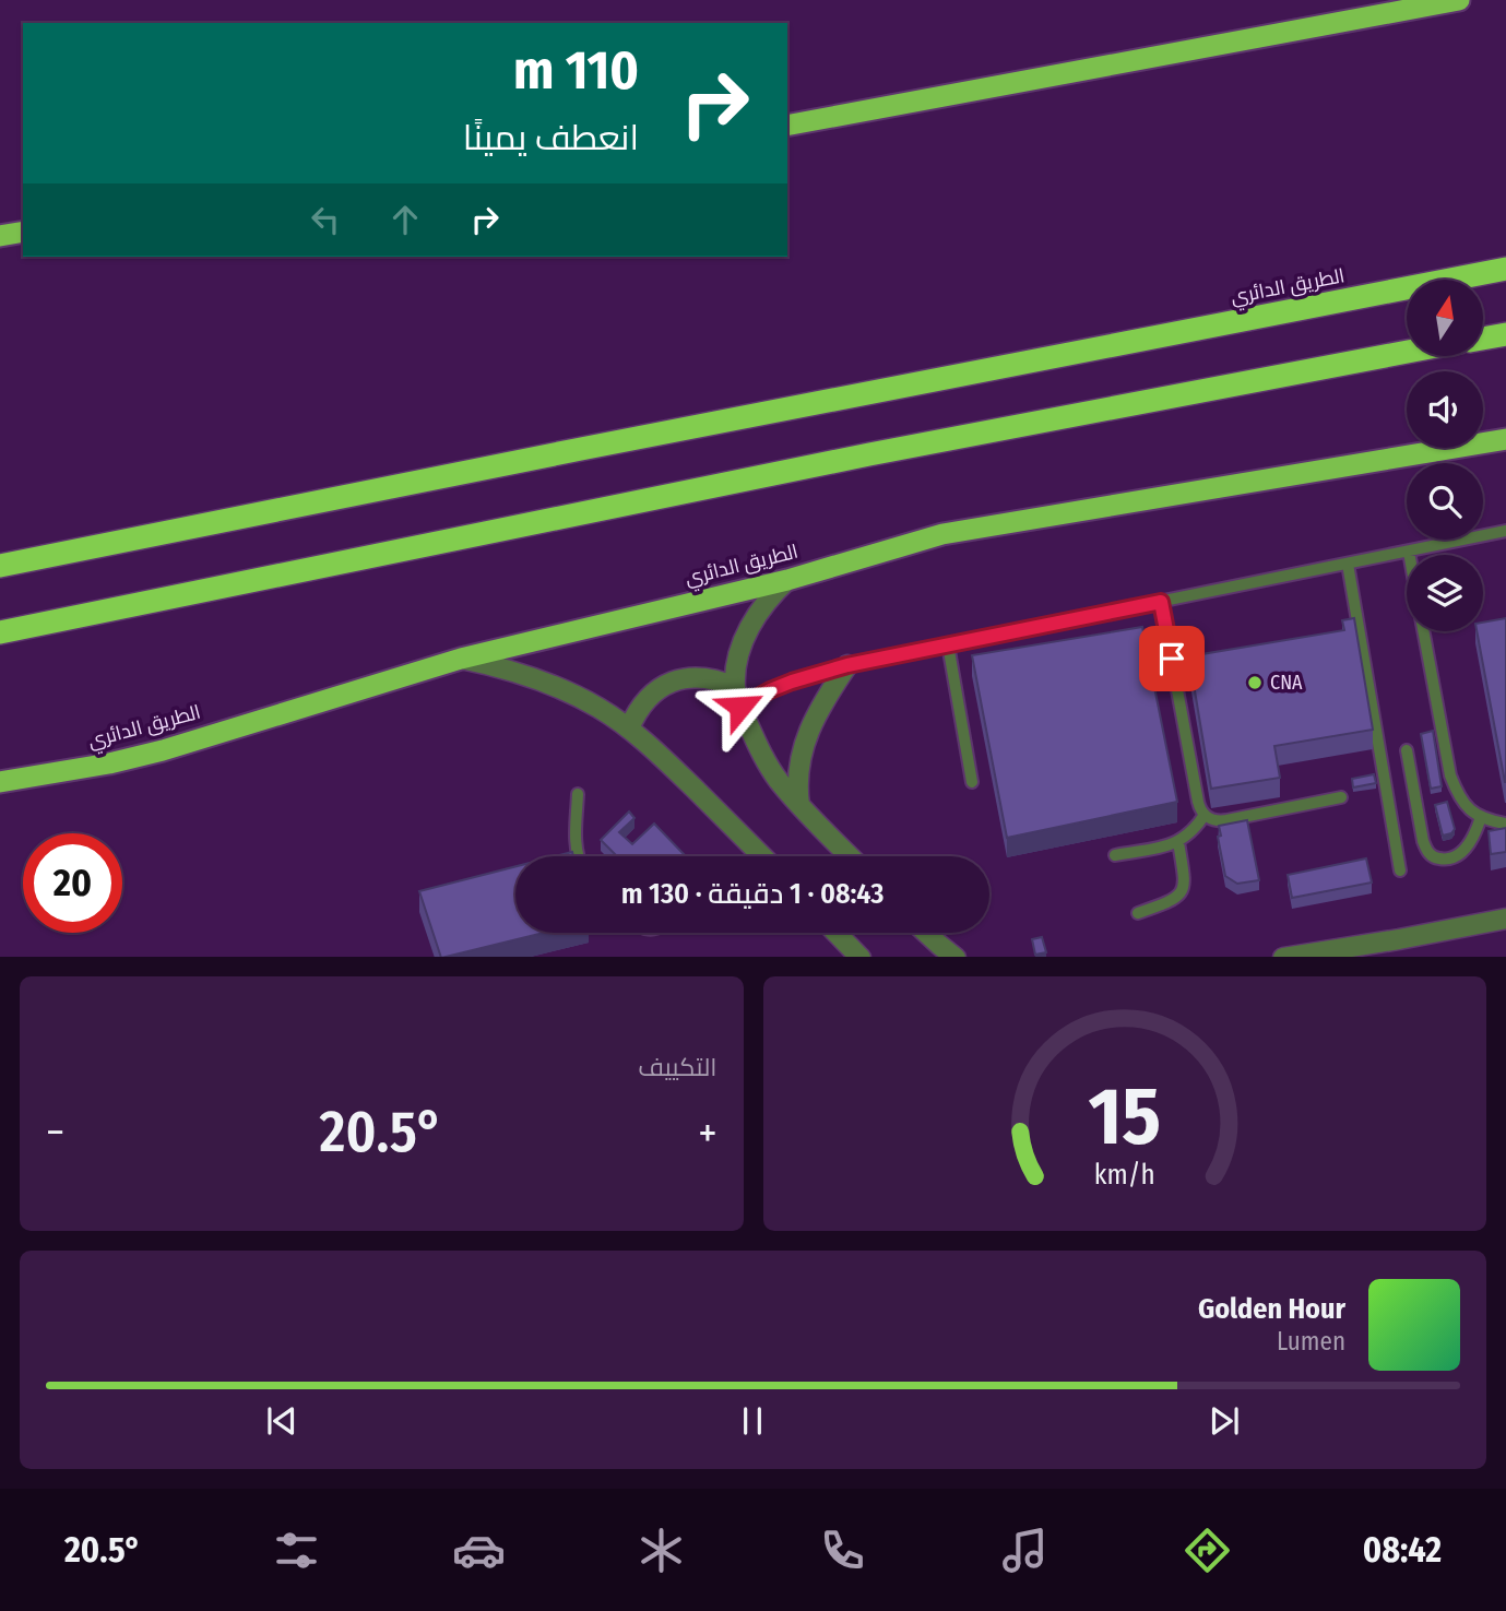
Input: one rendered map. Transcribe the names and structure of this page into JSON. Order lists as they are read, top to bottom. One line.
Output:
{"streets":{"highway":["الطريق الدائري"]},"places":["CNA"],"north":"top","page":{"turn":["110 m","انعطف يمينًا"],"limit":"20","trip":"08:43 · 1 دقيقة · 130 m","tile":"التكييف","heat":["−","20.5°","+"],"song":["Golden Hour","Lumen"],"tabs":["08:42","20.5°"],"gauge":["15","km/h"]}}
